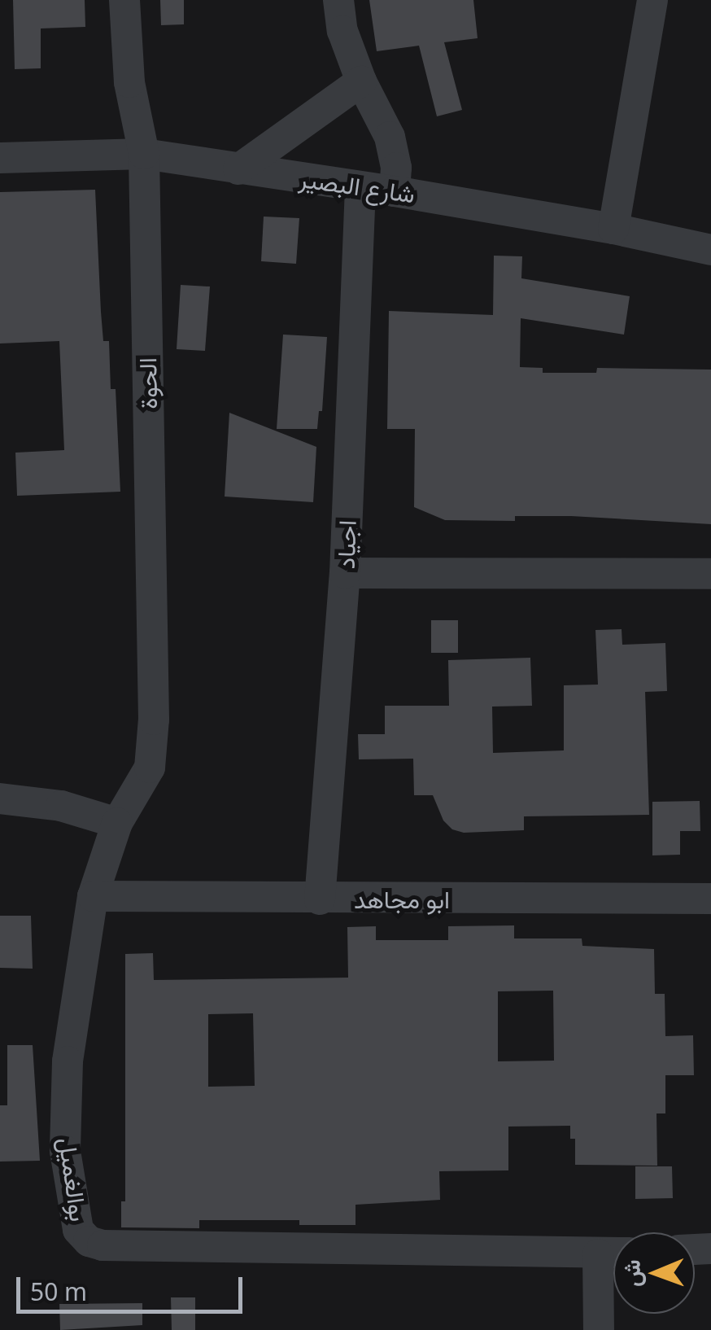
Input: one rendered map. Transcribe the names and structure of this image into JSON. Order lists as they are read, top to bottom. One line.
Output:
{"streets":{"street":["شارع البصير","الحوة","اجياد","ابو مجاهد","بوالغميل"]},"crossings":[["شارع البصير","الحوة"],["شارع البصير","اجياد"],["الحوة","بوالغميل"],["اجياد","ابو مجاهد"],["ابو مجاهد","بوالغميل"]],"scale_bar":"50 m","north":"left"}
